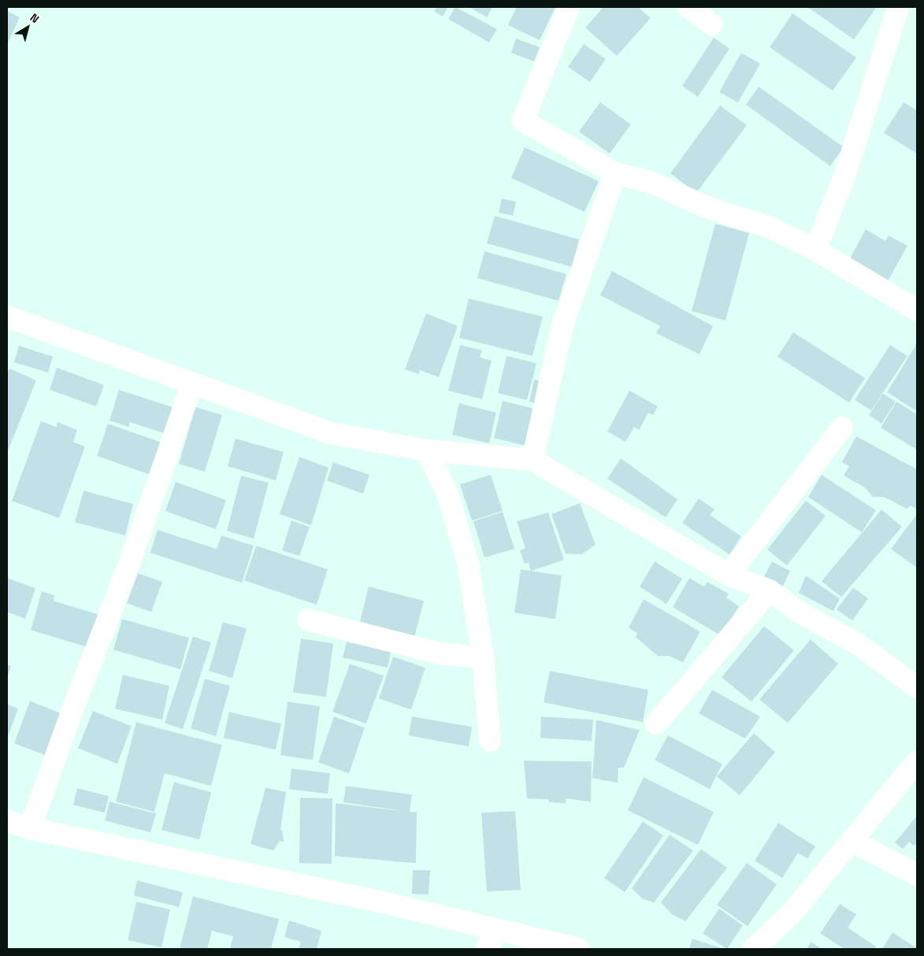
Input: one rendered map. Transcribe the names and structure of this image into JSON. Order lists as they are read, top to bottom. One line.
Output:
{"north":"top right"}
